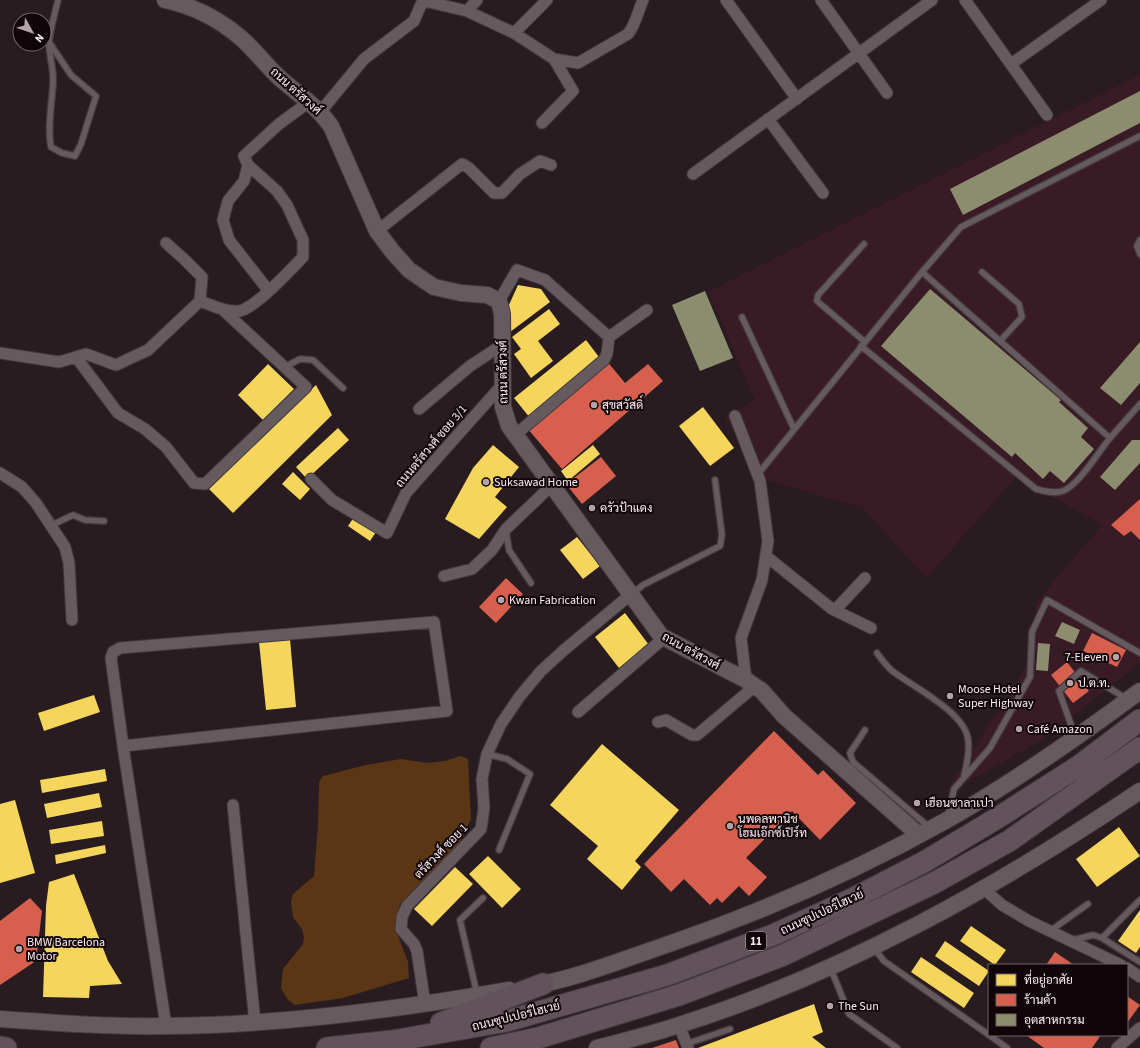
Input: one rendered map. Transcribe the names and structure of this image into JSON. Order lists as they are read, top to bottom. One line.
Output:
{"streets":{"highway":["ถนนซุปเปอร์ไฮเวย์","11"],"main road":["ถนน ตรัสวงศ์"],"street":["ถนนตรัสวงศ์ ซอย 3/1","ตรัสวงศ์ ซอย 1"]},"crossings":[["ถนน ตรัสวงศ์","ถนนตรัสวงศ์ ซอย 3/1"],["ถนน ตรัสวงศ์","ตรัสวงศ์ ซอย 1"]],"places":["สุขสวัสดิ์","Suksawad Home","ครัวป้าแดง","Kwan Fabrication","7-Eleven","ป.ต.ท.","Moose Hotel Super Highway","Café Amazon","เฮือนซาลาเปา","นพดลพานิช โฮมเอ๊กซ์เปิร์ท","BMW Barcelona Motor","The Sun"],"legend":["ที่อยู่อาศัย","ร้านค้า","อุตสาหกรรม"],"north":"bottom right"}
